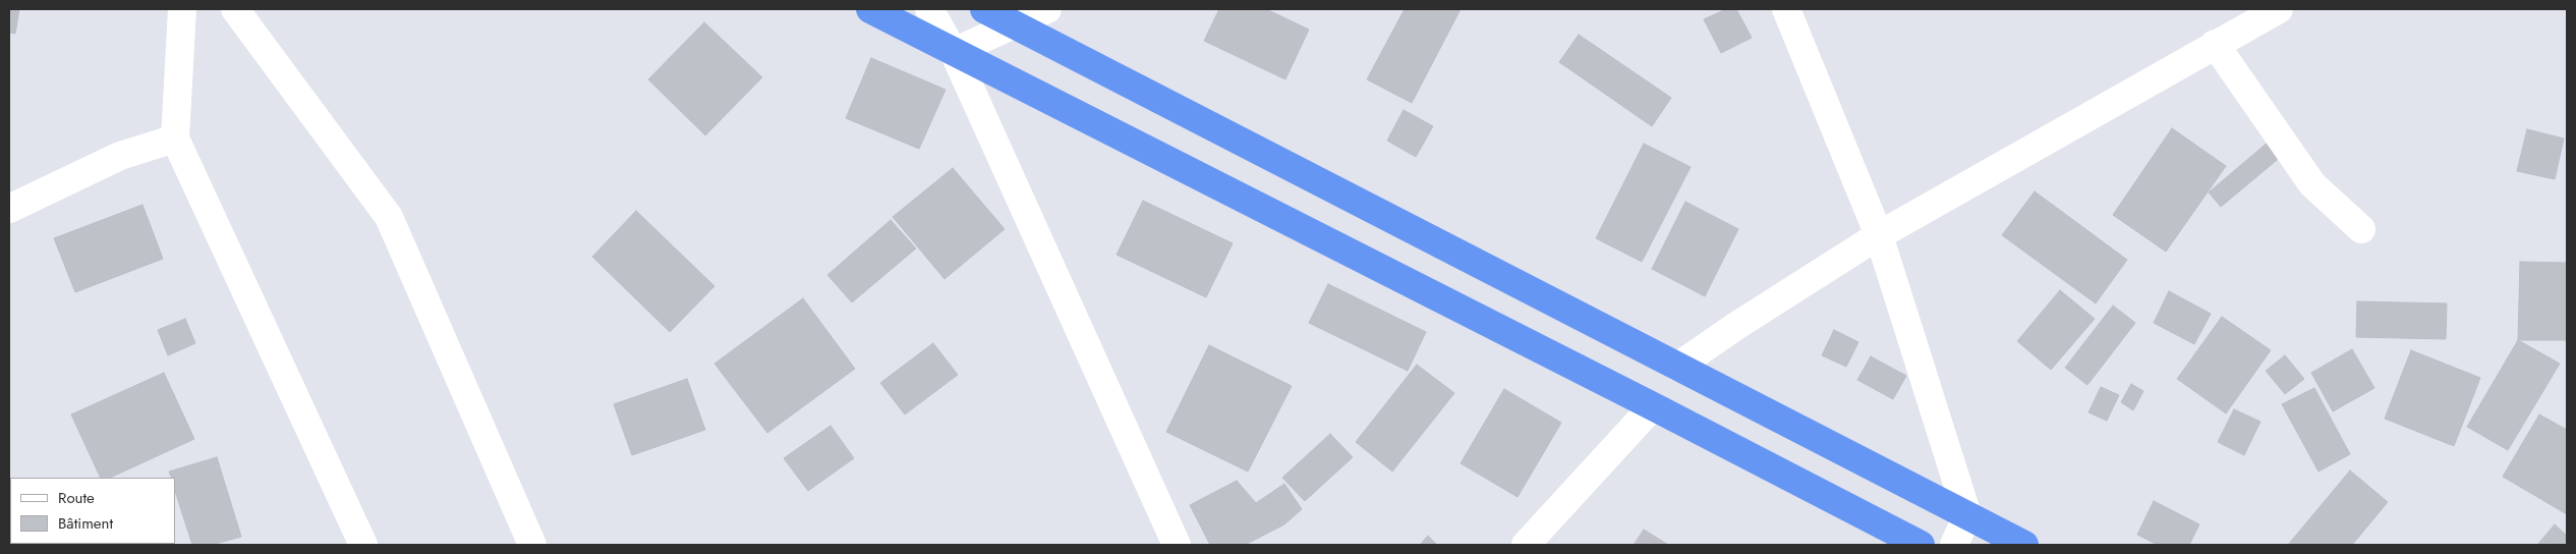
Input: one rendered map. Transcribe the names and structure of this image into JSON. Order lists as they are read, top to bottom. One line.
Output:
{"legend":["Route","Bâtiment"]}
